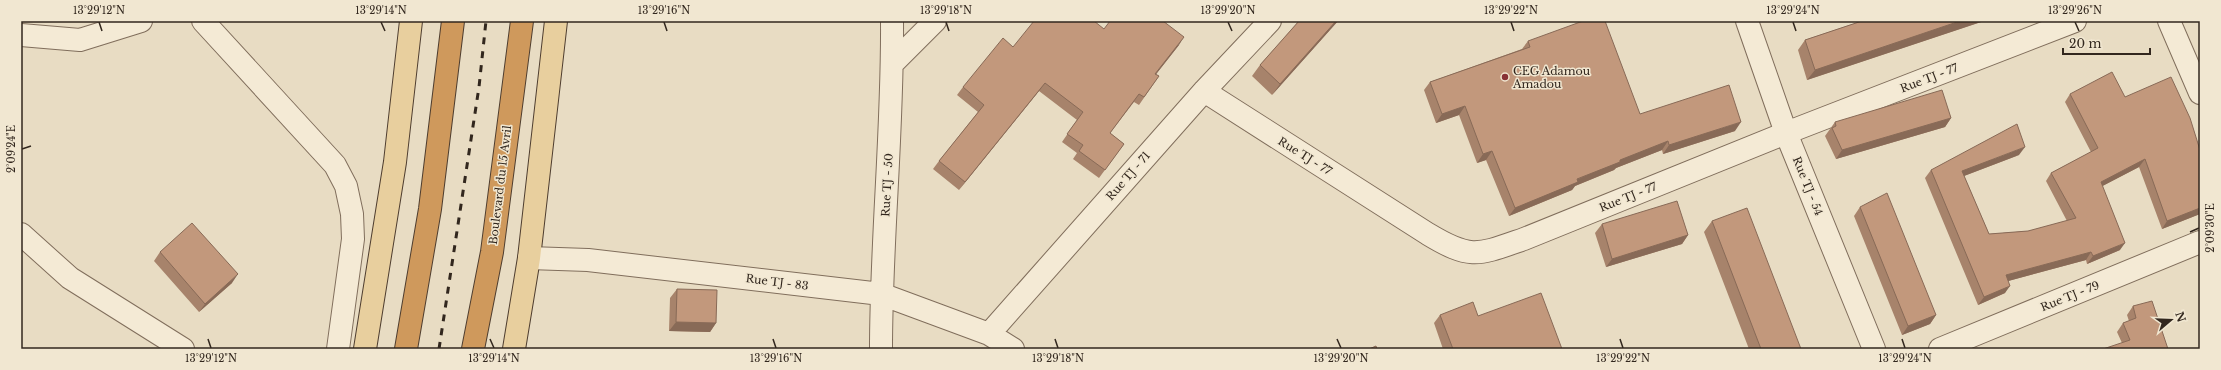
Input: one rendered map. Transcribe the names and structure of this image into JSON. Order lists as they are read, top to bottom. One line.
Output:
{"streets":{"highway":["Boulevard du 15 Avril"],"street":["Rue TJ - 77","Rue TJ - 71","Rue TJ - 50","Rue TJ - 54","Rue TJ - 83","Rue TJ - 79"]},"crossings":[["Rue TJ - 77","Rue TJ - 71"],["Rue TJ - 77","Rue TJ - 54"],["Rue TJ - 71","Rue TJ - 83"],["Rue TJ - 50","Rue TJ - 83"]],"places":["CEG Adamou Amadou"],"scale_bar":"20 m","north":"right","coordinates":["13°29'12\"N","13°29'14\"N","13°29'16\"N","13°29'18\"N","13°29'20\"N","13°29'22\"N","13°29'24\"N","13°29'26\"N","2°09'24\"E","2°09'30\"E"]}
